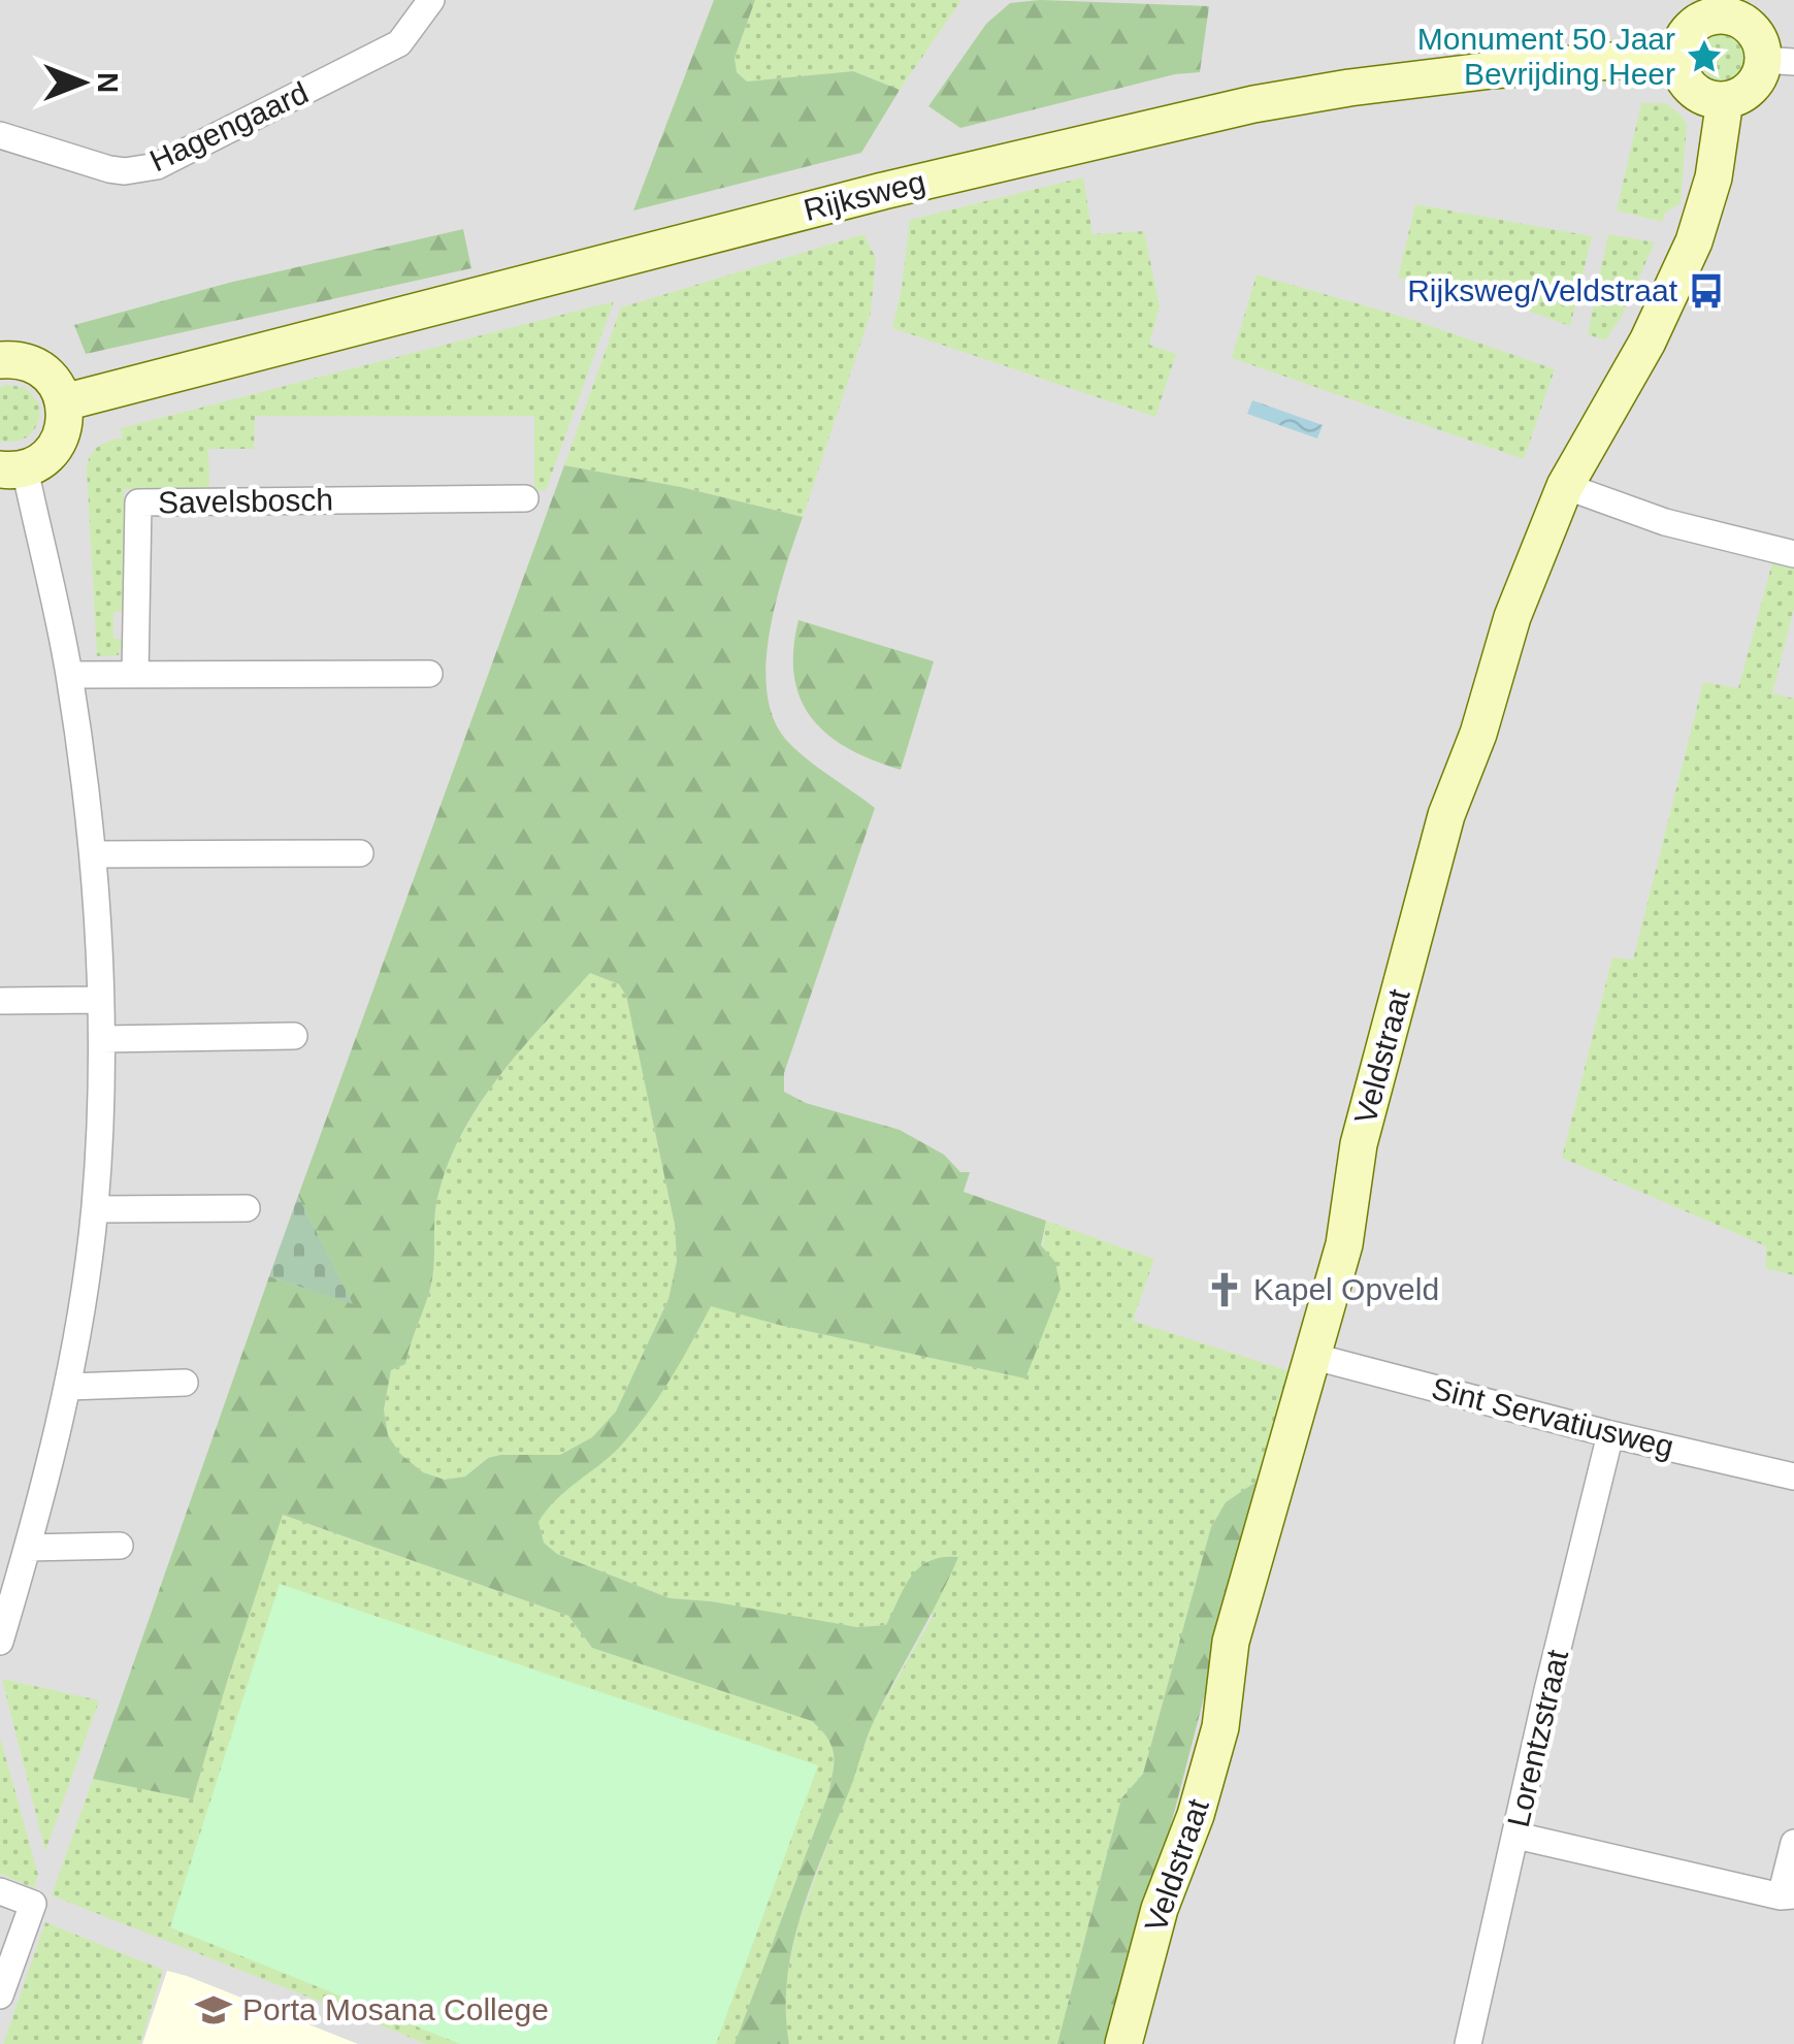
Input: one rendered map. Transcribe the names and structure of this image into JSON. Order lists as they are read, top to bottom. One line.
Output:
{"streets":{"street":["Hagengaard","Rijksweg","Savelsbosch","Veldstraat","Sint Servatiusweg","Lorentzstraat"]},"crossings":[["Rijksweg","Veldstraat"],["Veldstraat","Sint Servatiusweg"],["Sint Servatiusweg","Lorentzstraat"]],"places":{"place":["Monument 50 Jaar Bevrijding Heer"],"bus stop":["Rijksweg/Veldstraat"],"church":["Kapel Opveld"],"school or university":["Porta Mosana College"]},"north":"right"}
